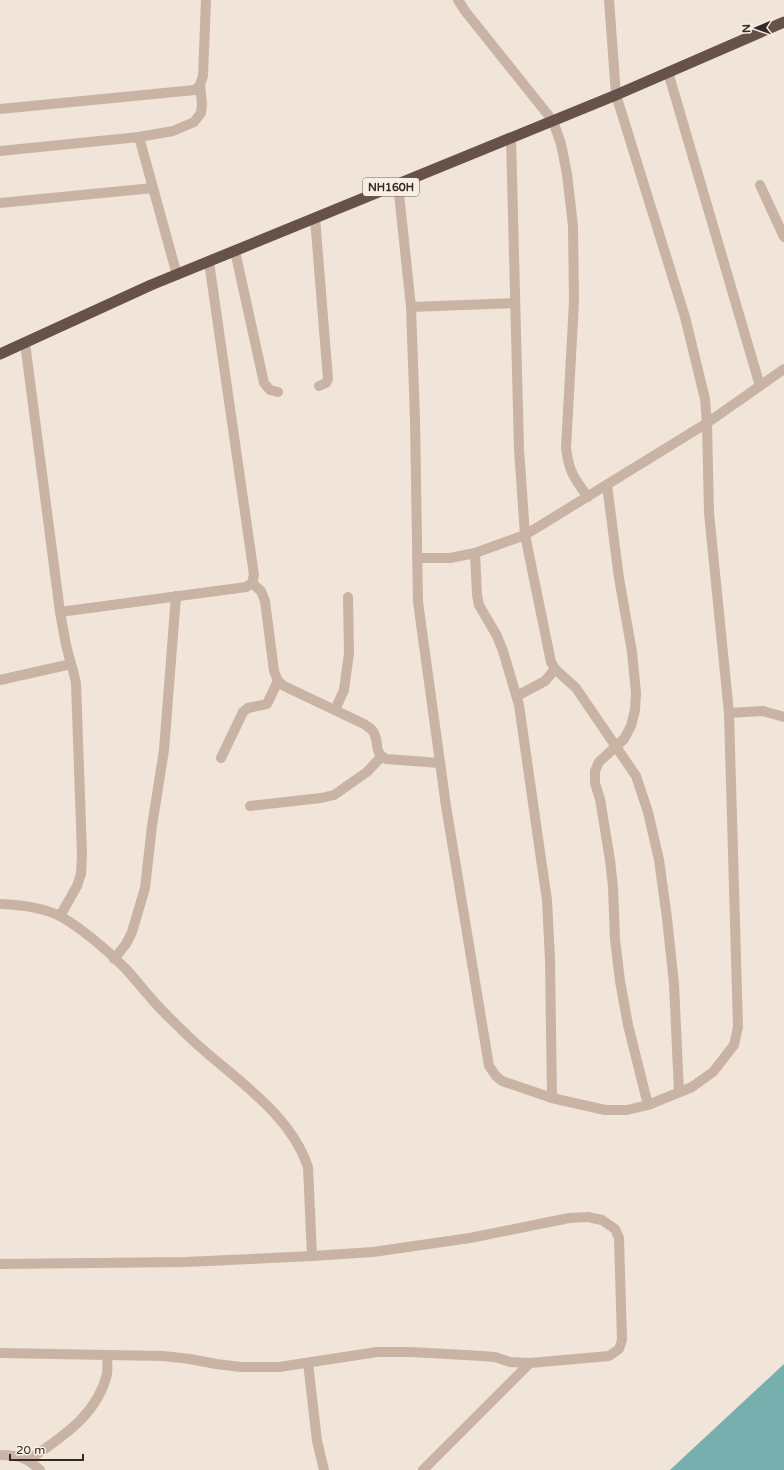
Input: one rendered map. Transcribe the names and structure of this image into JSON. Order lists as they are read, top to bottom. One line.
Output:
{"streets":{"highway":["NH160H"]},"scale_bar":"20 m","north":"left"}
